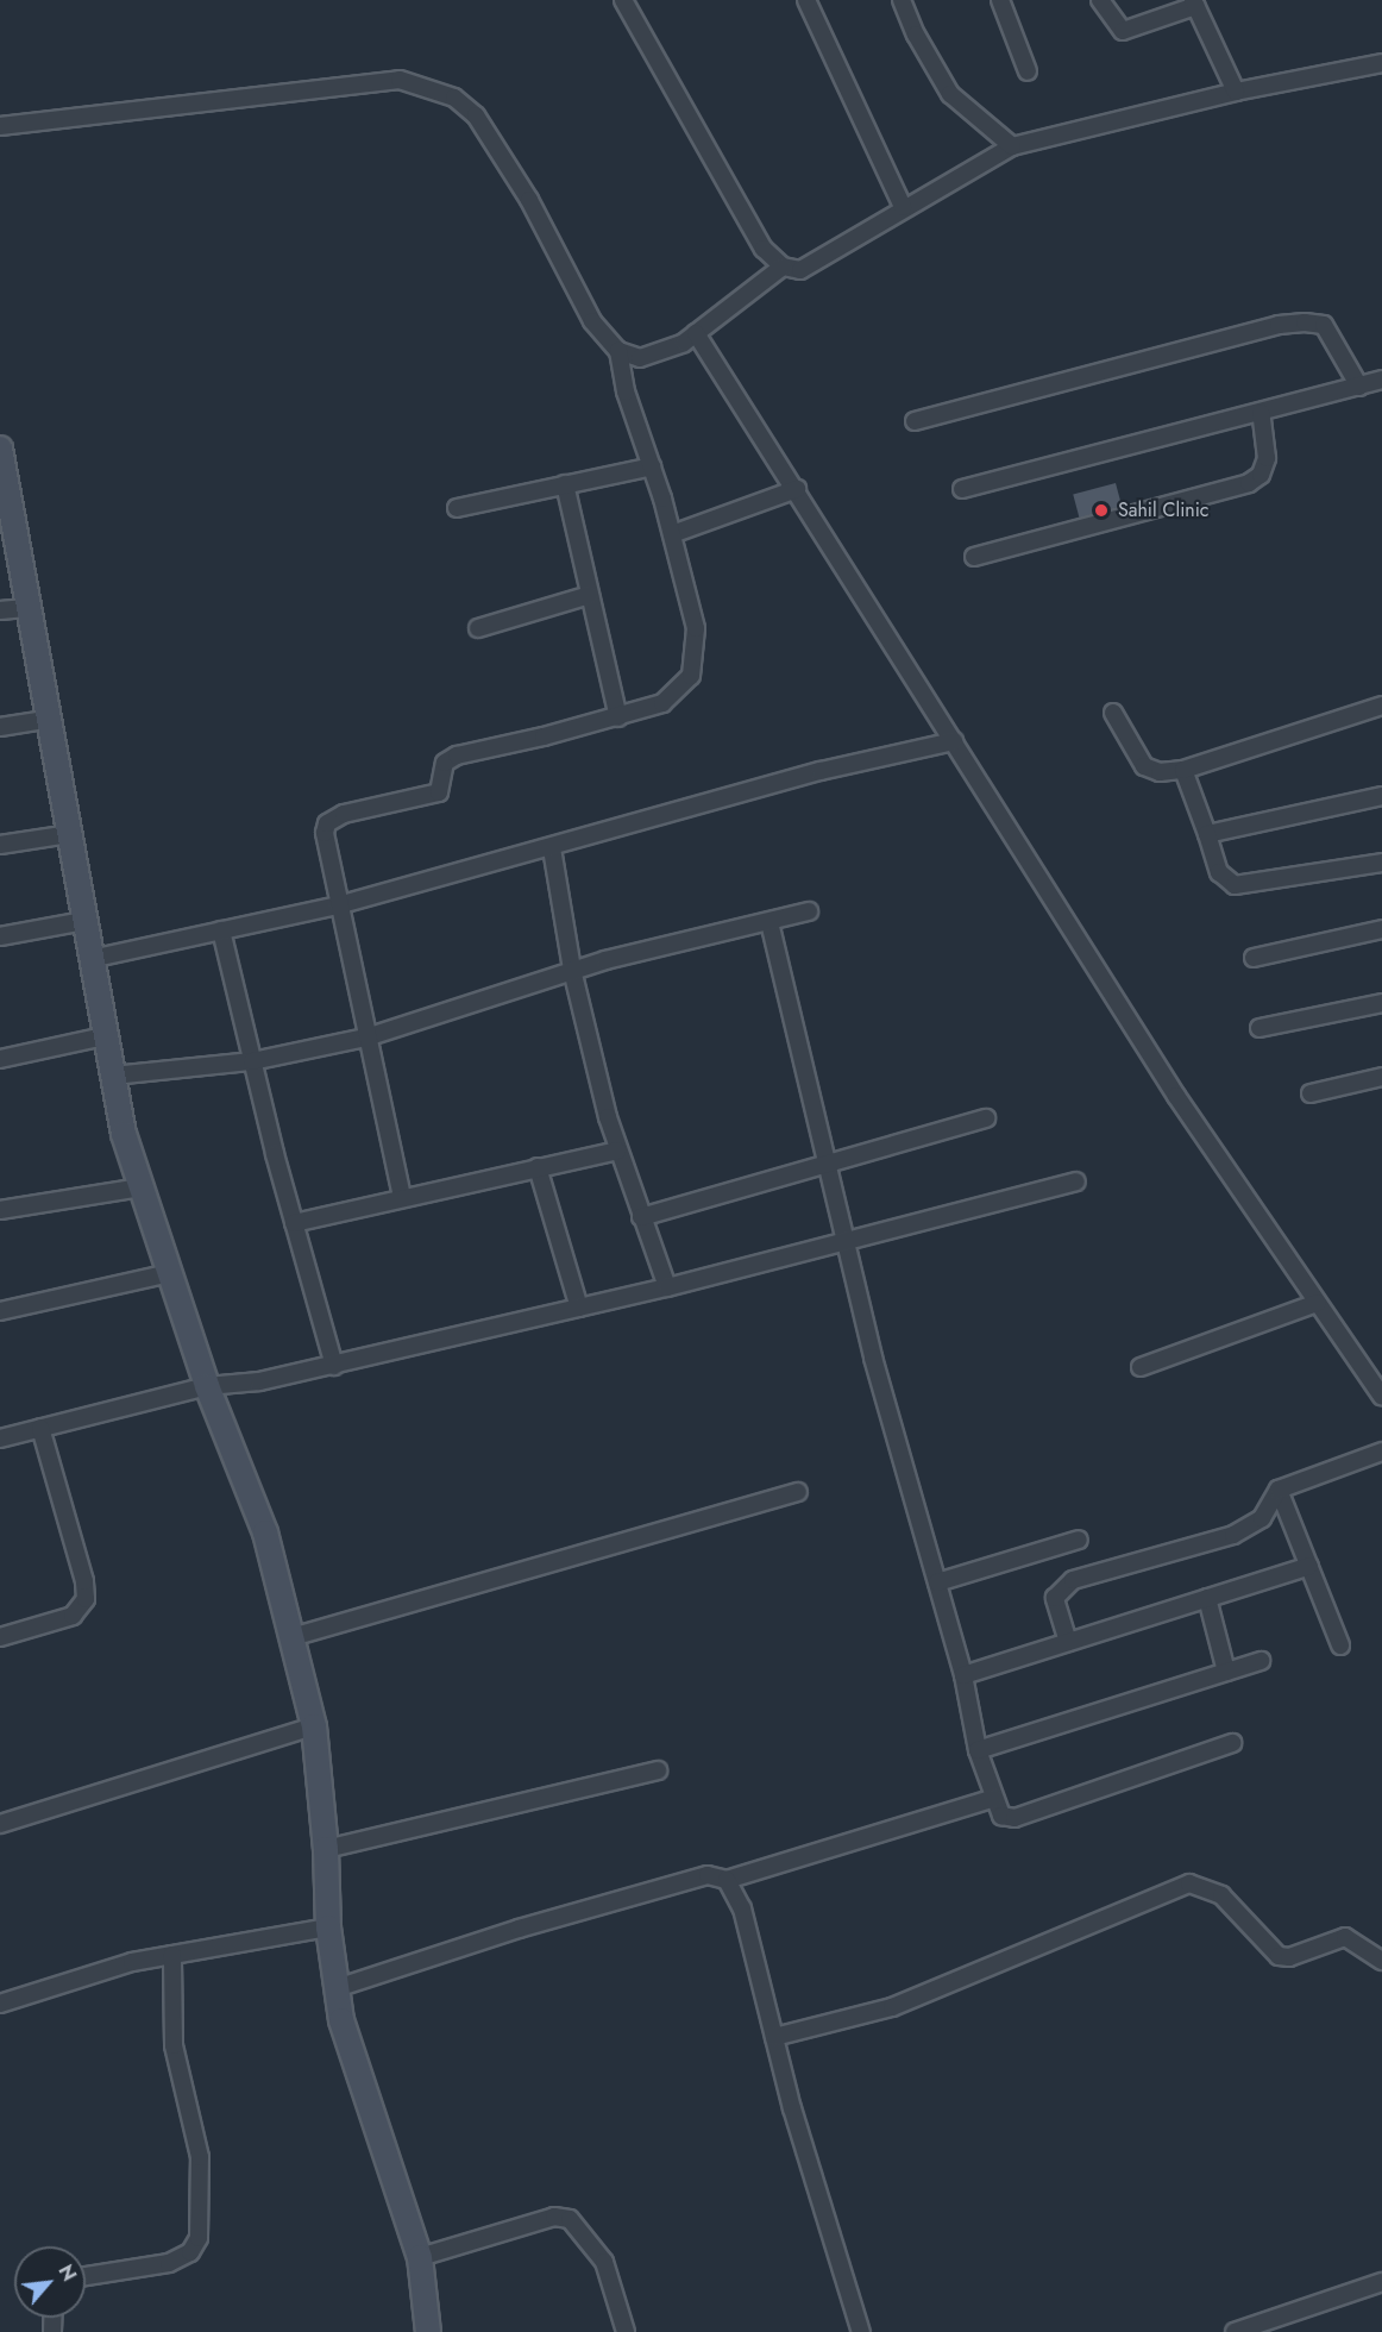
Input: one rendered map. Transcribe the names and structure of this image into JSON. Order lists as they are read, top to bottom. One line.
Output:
{"places":["Sahil Clinic"],"north":"top right"}
